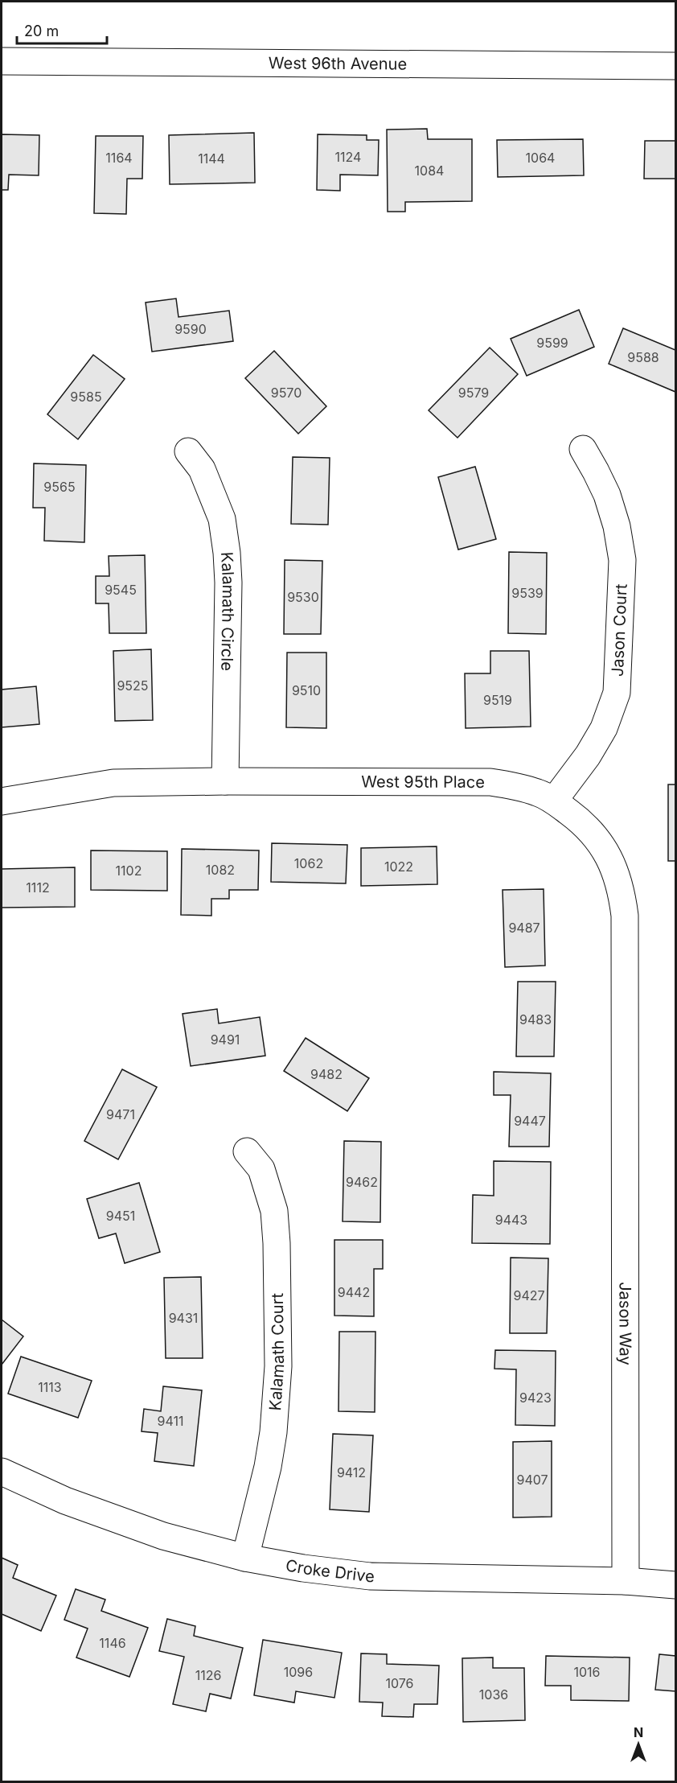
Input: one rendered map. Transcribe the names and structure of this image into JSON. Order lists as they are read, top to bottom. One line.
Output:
{"streets":{"street":["West 96th Avenue","Kalamath Circle","Jason Court","West 95th Place","Jason Way","Kalamath Court","Croke Drive"]},"crossings":[["Kalamath Circle","West 95th Place"],["Jason Court","West 95th Place"],["West 95th Place","Jason Way"],["Jason Way","Croke Drive"],["Kalamath Court","Croke Drive"]],"house_numbers":["1124","1164","1064","1144","1084","9590","9599","9588","9570","9579","9585","9565","9545","9539","9530","9525","9510","9519","1062","1022","1082","1102","1112","9487","9483","9491","9482","9471","9447","9462","9451","9443","9442","9427","9431","1113","9423","9411","9412","9407","1146","1096","1016","1126","1076","1036"],"scale_bar":"20 m","north":"top"}
